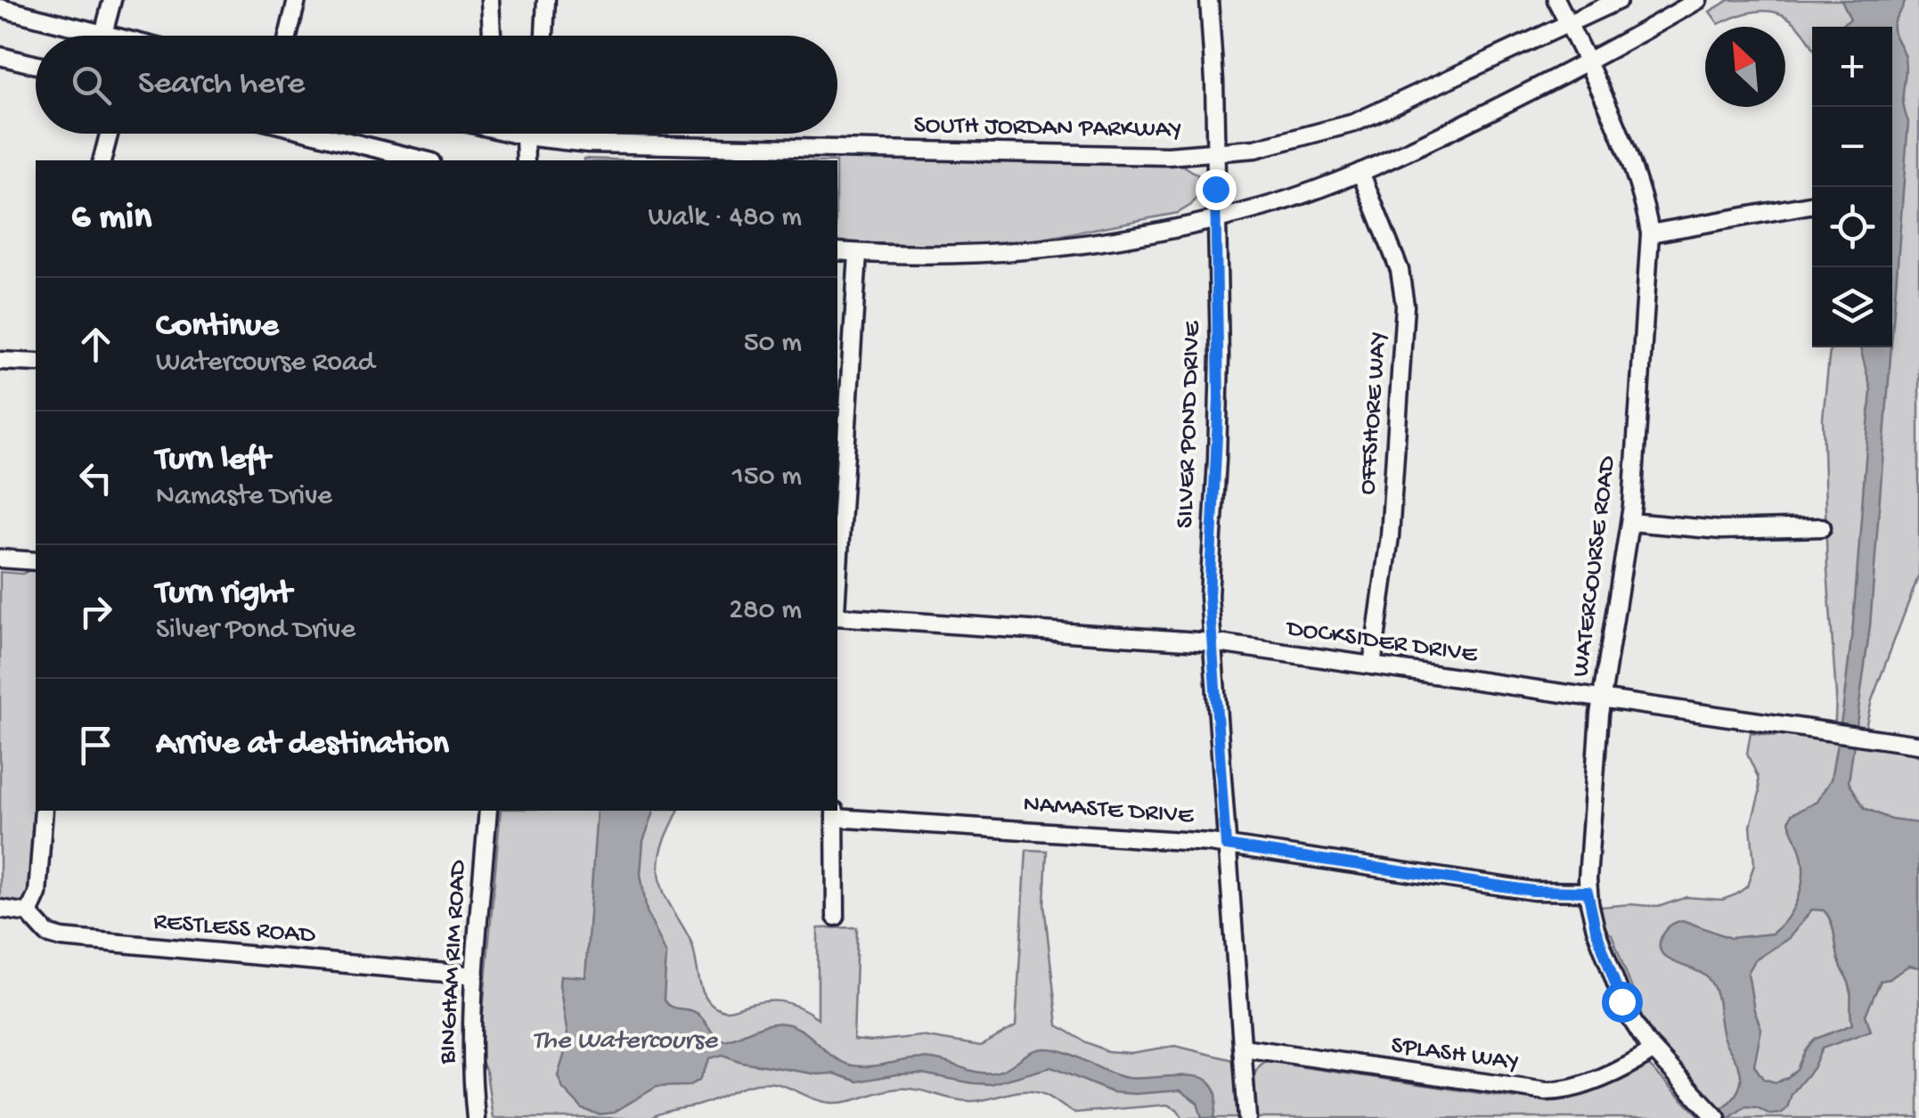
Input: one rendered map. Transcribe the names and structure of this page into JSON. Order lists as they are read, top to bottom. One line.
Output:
{"streets":{"street":["SOUTH JORDAN PARKWAY","OFFSHORE WAY","SILVER POND DRIVE","WATERCOURSE ROAD","DOCKSIDER DRIVE","NAMASTE DRIVE","RESTLESS ROAD","BINGHAM RIM ROAD","SPLASH WAY"]},"crossings":[["SOUTH JORDAN PARKWAY","SILVER POND DRIVE"],["SOUTH JORDAN PARKWAY","WATERCOURSE ROAD"],["OFFSHORE WAY","DOCKSIDER DRIVE"],["SILVER POND DRIVE","DOCKSIDER DRIVE"],["SILVER POND DRIVE","NAMASTE DRIVE"],["SILVER POND DRIVE","SPLASH WAY"],["WATERCOURSE ROAD","DOCKSIDER DRIVE"],["WATERCOURSE ROAD","NAMASTE DRIVE"],["WATERCOURSE ROAD","SPLASH WAY"],["RESTLESS ROAD","BINGHAM RIM ROAD"]],"water":["The Watercourse"],"north":"top left","page":{"map_buttons":["+","−"],"search":"Search here","heading":["6 min","Walk · 480 m"],"list":[["Continue","Watercourse Road","50 m"],["Turn left","Namaste Drive","150 m"],["Turn right","Silver Pond Drive","280 m"],"Arrive at destination"]}}
